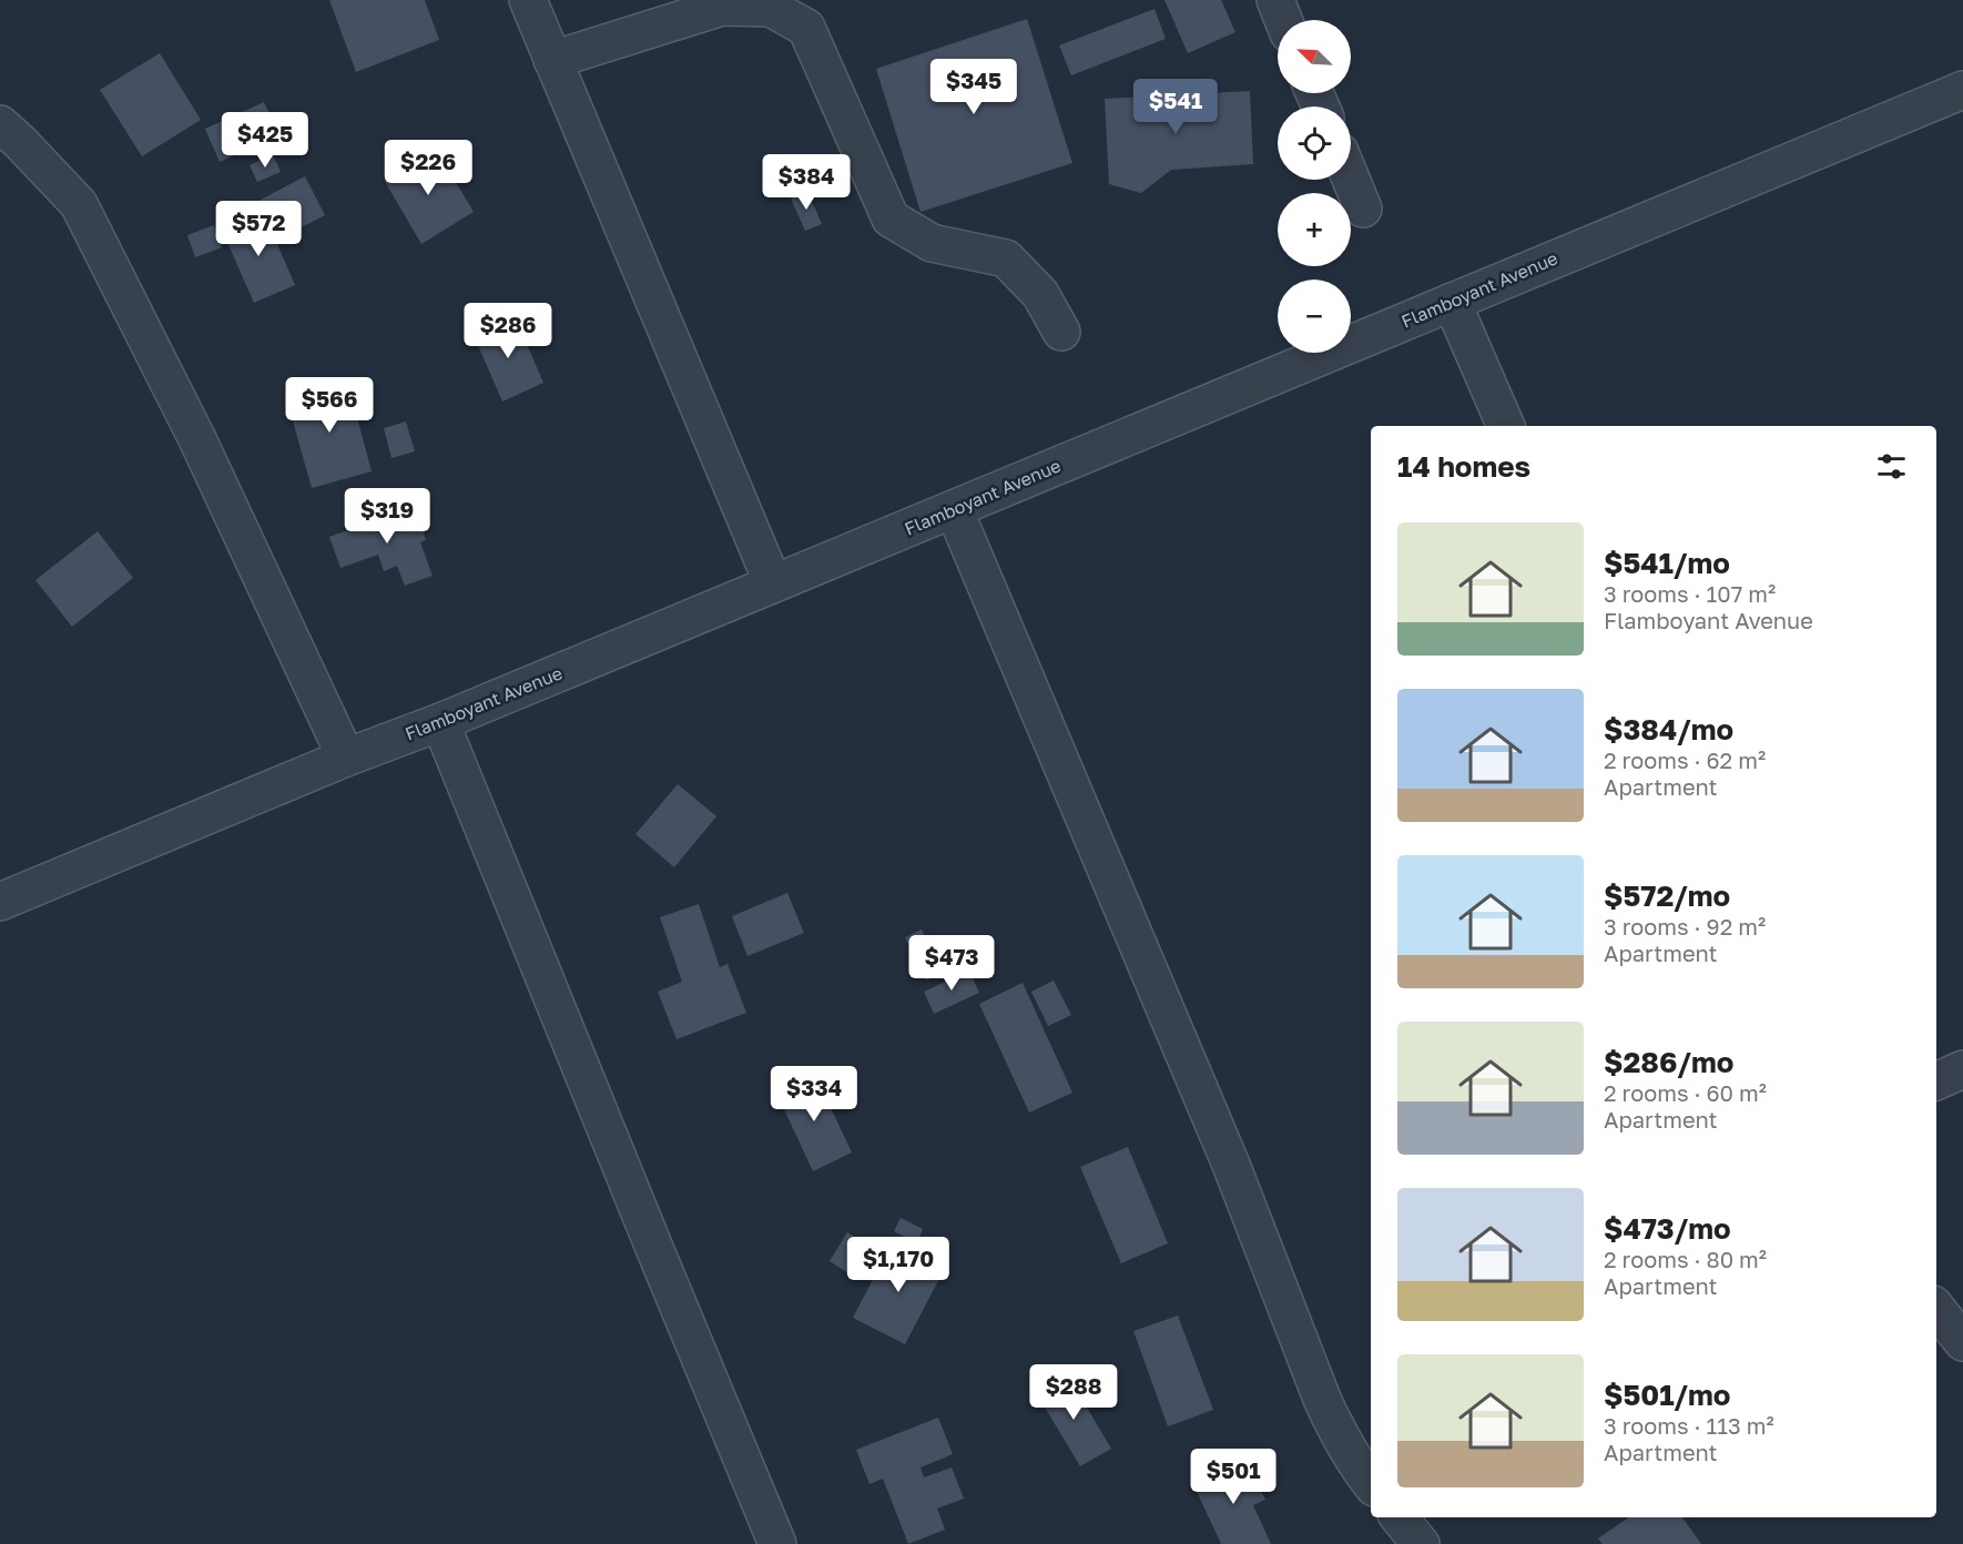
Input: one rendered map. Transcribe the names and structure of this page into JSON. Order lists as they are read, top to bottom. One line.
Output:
{"streets":{"street":["Flamboyant Avenue"]},"north":"top left","page":{"map_buttons":["+","−"],"price":["$345","$541","$425","$226","$384","$572","$286","$566","$319","$473","$334","$1,170","$288","$501"],"heading":"14 homes","list":[{"name":"$541/mo","note":"3 rooms · 107 m² · Flamboyant Avenue"},{"name":"$384/mo","note":"2 rooms · 62 m² · Apartment"},{"name":"$572/mo","note":"3 rooms · 92 m² · Apartment"},{"name":"$286/mo","note":"2 rooms · 60 m² · Apartment"},{"name":"$473/mo","note":"2 rooms · 80 m² · Apartment"},{"name":"$501/mo","note":"3 rooms · 113 m² · Apartment"}]}}
